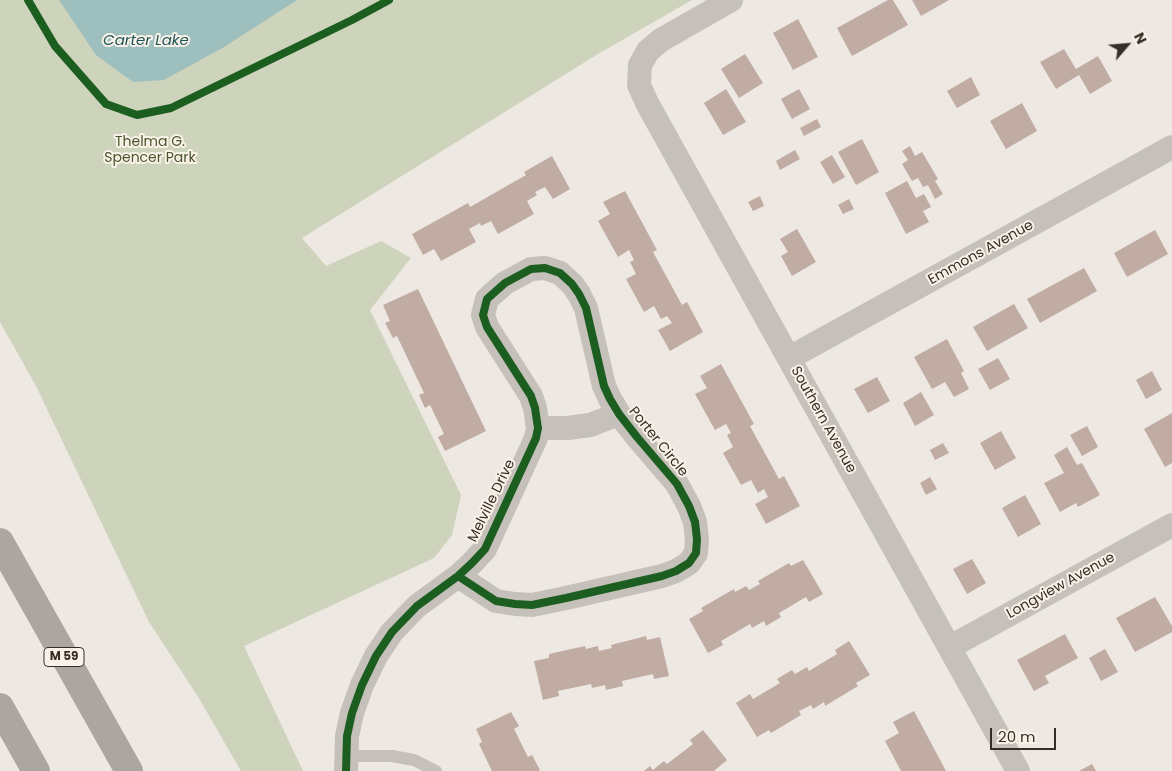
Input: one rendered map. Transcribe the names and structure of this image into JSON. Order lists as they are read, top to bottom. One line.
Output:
{"streets":{"highway":["M 59"],"street":["Emmons Avenue","Southern Avenue","Porter Circle","Melville Drive","Longview Avenue"]},"crossings":[["Emmons Avenue","Southern Avenue"],["Southern Avenue","Longview Avenue"],["Porter Circle","Melville Drive"]],"water":["Carter Lake"],"parks":["Thelma G. Spencer Park"],"scale_bar":"20 m","north":"top right"}
